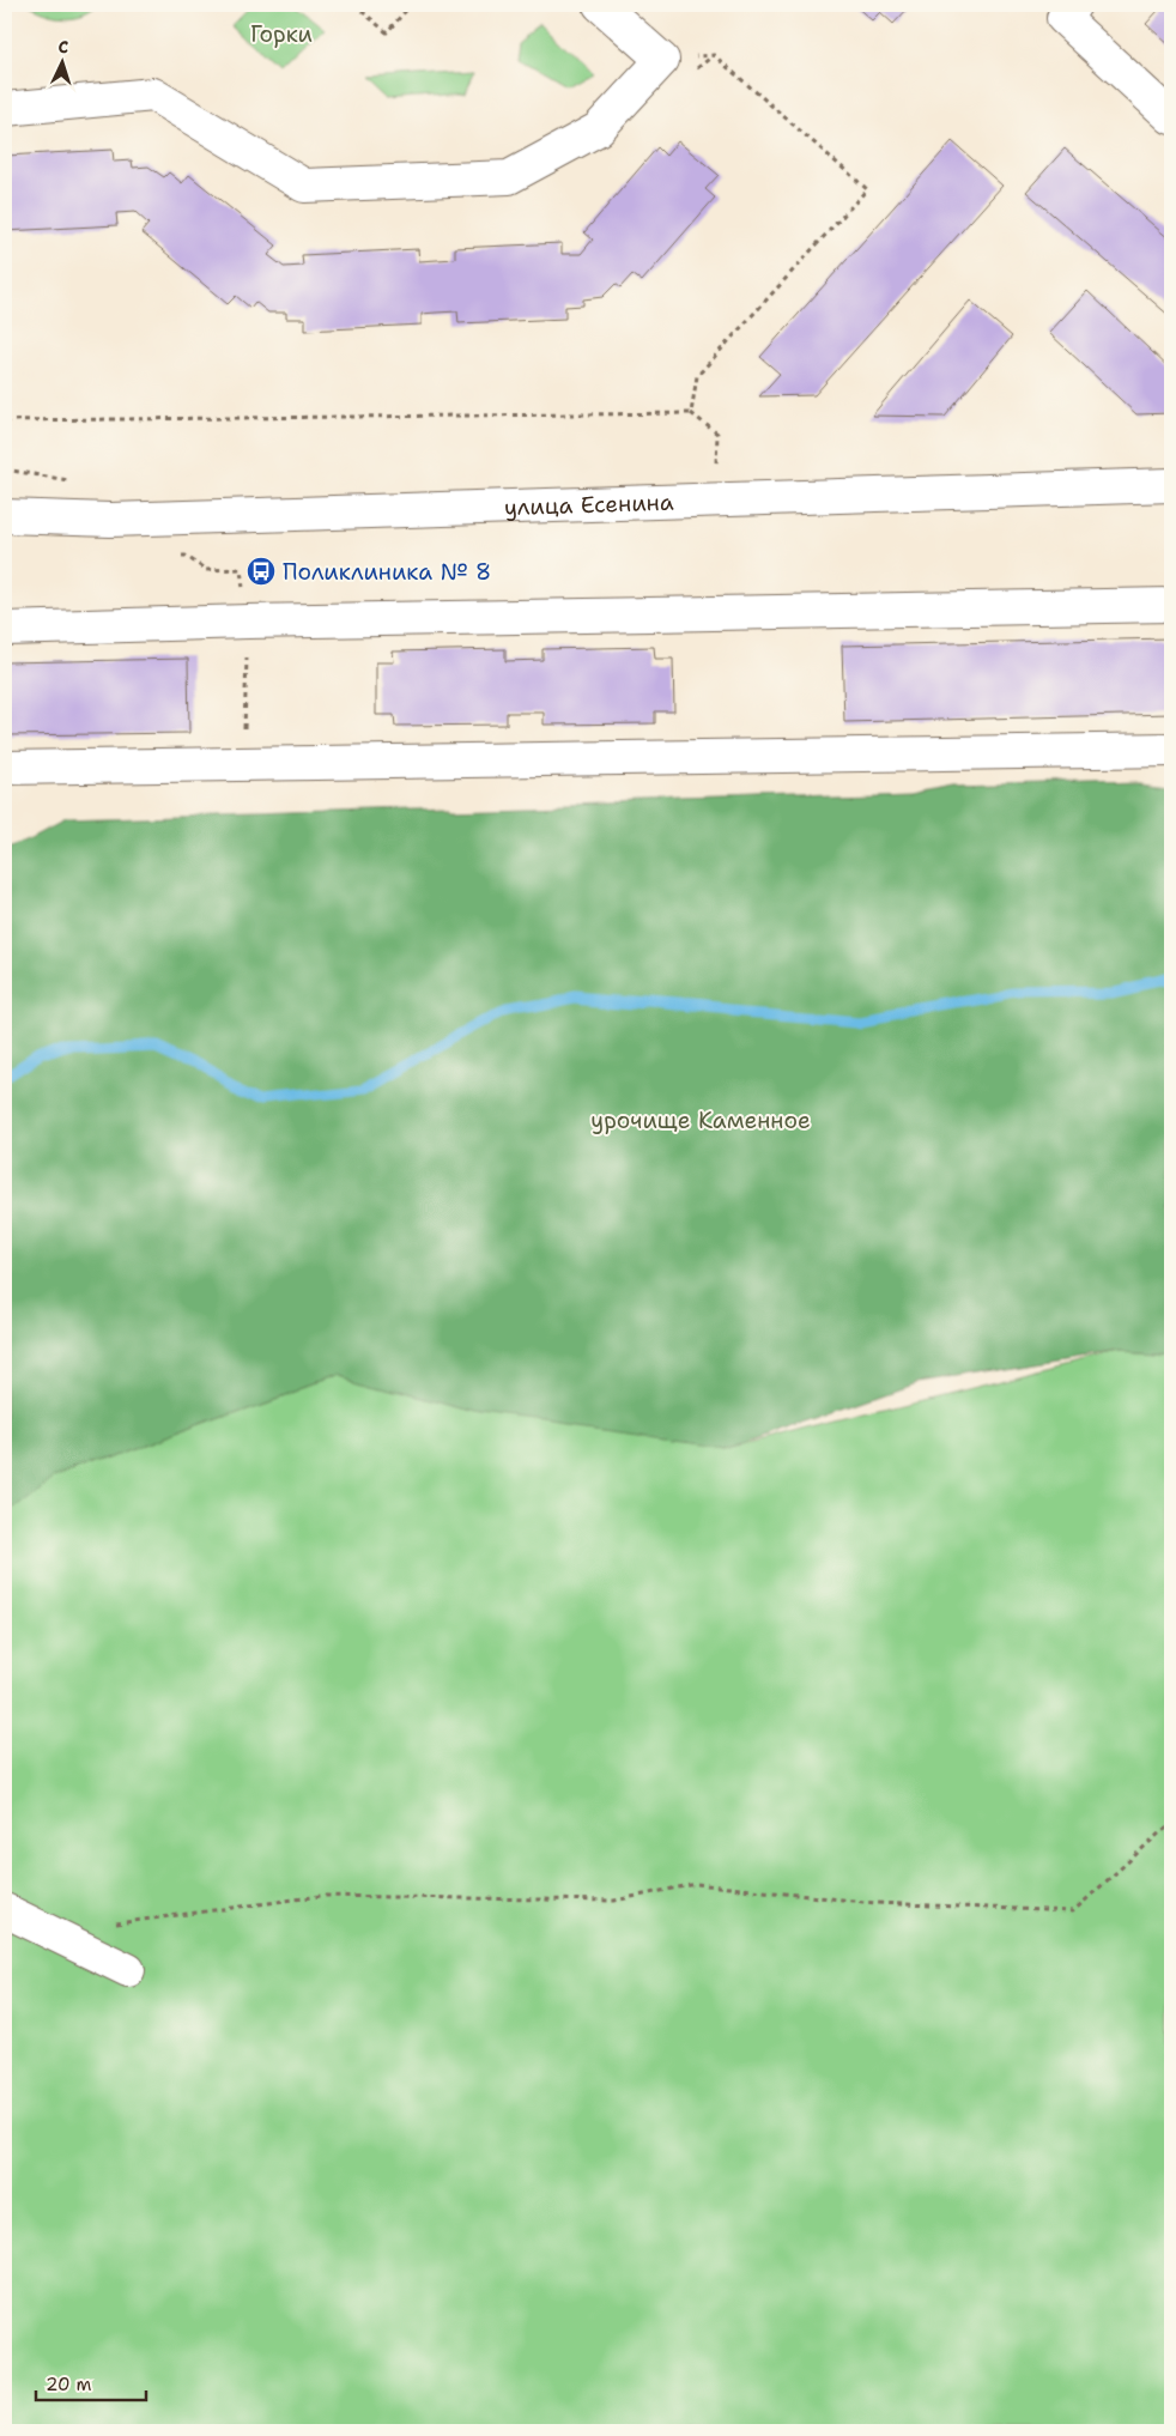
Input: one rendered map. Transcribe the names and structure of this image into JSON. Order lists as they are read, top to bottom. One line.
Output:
{"streets":{"street":["улица Есенина"]},"parks":["Горки","урочище Каменное"],"places":{"bus stop":["Поликлиника № 8"]},"scale_bar":"20 m","north":"top"}
